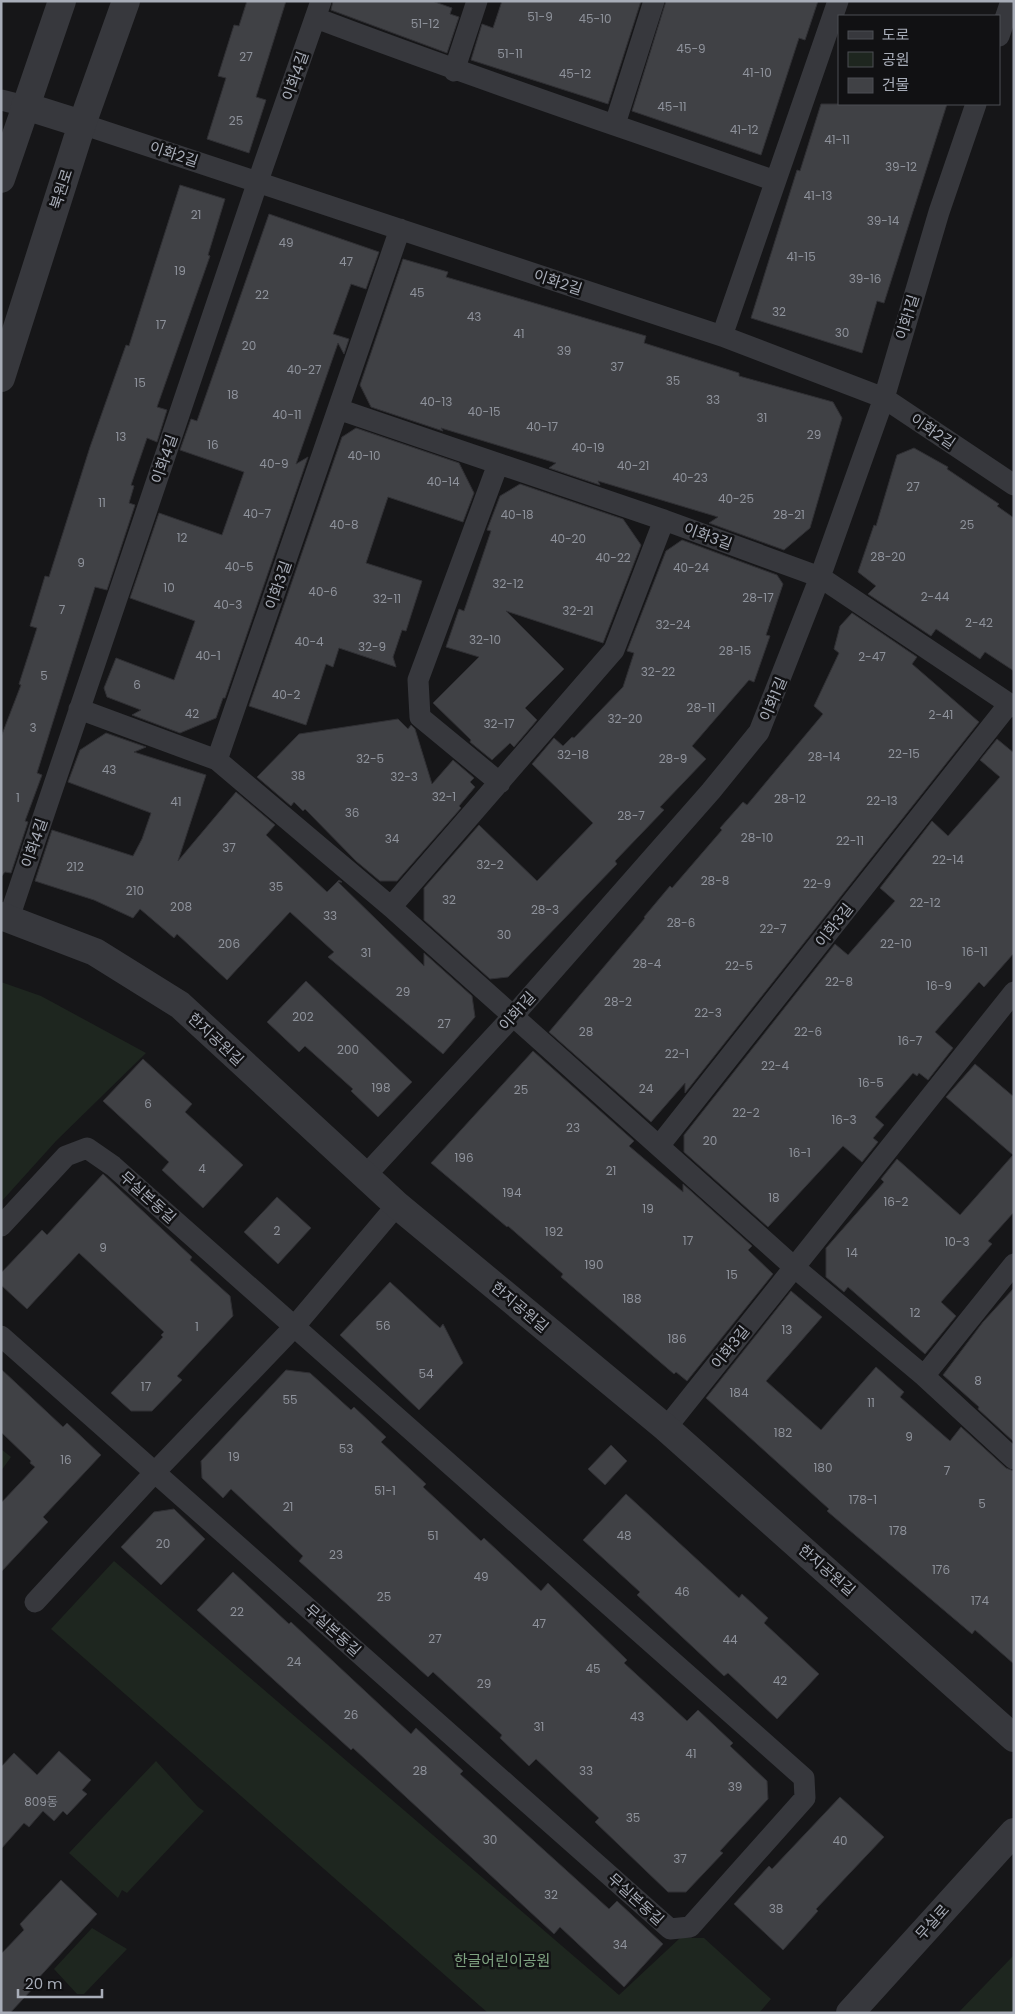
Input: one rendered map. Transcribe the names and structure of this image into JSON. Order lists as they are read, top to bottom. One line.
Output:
{"streets":{"street":["이화4길","이화2길","북원로","이화1길","이화3길","한지공원길","무실본동길","무실로"]},"crossings":[["이화4길","이화2길"],["이화4길","한지공원길"],["이화2길","북원로"],["이화2길","이화1길"],["이화2길","이화3길"],["이화1길","이화3길"],["이화1길","한지공원길"],["이화3길","한지공원길"]],"parks":["한글어린이공원"],"house_numbers":["51-9","45-10","51-12","45-9","51-11","27","41-10","45-12","45-11","25","41-12","41-11","39-12","41-13","21","39-14","49","41-15","47","19","39-16","45","22","32","43","17","30","41","20","39","37","40-27","35","15","18","33","40-13","40-15","40-11","31","40-17","29","13","16","40-19","40-10","40-9","40-21","40-23","40-14","27","40-25","11","40-7","40-18","28-21","40-8","25","12","40-20","28-20","40-22","9","40-5","40-24","32-12","10","40-6","2-44","28-17","32-11","40-3","7","32-21","2-42","32-24","32-10","40-4","32-9","28-15","40-1","2-47","32-22","5","6","40-2","28-11","42","2-41","32-20","32-17","3","22-15","32-18","28-14","32-5","28-9","43","38","32-3","32-1","1","28-12","22-13","41","36","28-7","28-10","34","22-11","37","22-14","32-2","212","28-8","22-9","35","210","32","22-12","208","28-3","33","28-6","22-7","30","206","22-10","16-11","31","28-4","22-5","22-8","16-9","29","28-2","22-3","202","27","28","22-6","16-7","200","22-1","22-4","16-5","198","24","25","6","22-2","16-3","23","20","16-1","196","4","21","194","18","16-2","19","2","192","17","10-3","9","14","190","15","188","12","56","1","13","186","54","8","17","184","55","11","182","9","53","19","16","180","7","51-1","178-1","5","21","178","51","48","20","23","176","49","46","25","174","22","47","27","44","24","45","42","29","26","43","31","41","28","33","39","809동","35","30","40","37","32","38","34"],"legend":["도로","공원","건물"],"scale_bar":"20 m"}
